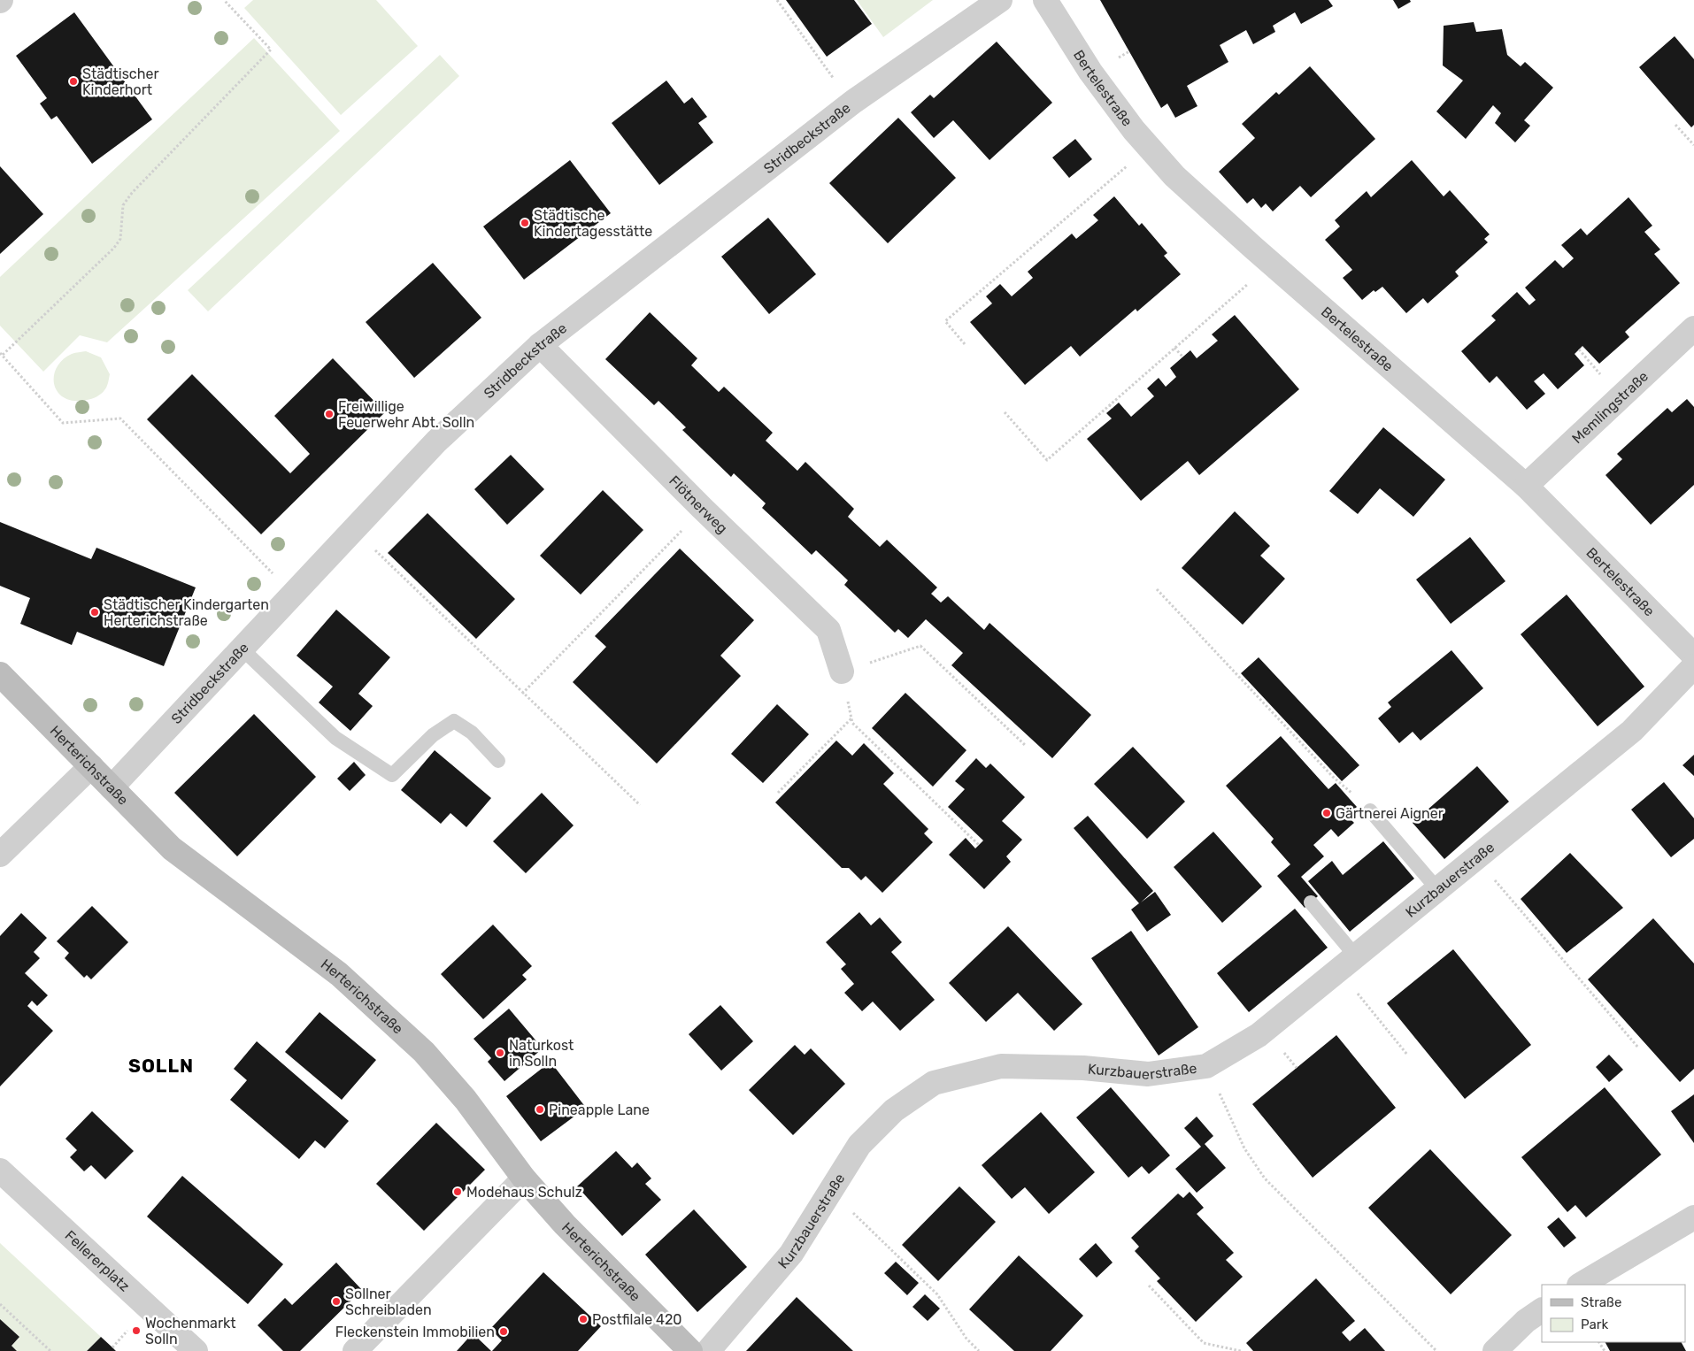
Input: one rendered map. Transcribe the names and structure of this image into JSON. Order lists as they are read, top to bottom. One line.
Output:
{"streets":{"main road":["Herterichstraße"],"street":["Bertelestraße","Stridbeckstraße","Memlingstraße","Flötnerweg","Kurzbauerstraße","Fellererplatz"]},"crossings":[["Bertelestraße","Memlingstraße"],["Stridbeckstraße","Flötnerweg"],["Stridbeckstraße","Herterichstraße"]],"districts":["SOLLN"],"places":["Städtischer Kinderhort","Städtische Kindertagesstätte","Freiwillige Feuerwehr Abt. Solln","Städtischer Kindergarten Herterichstraße","Gärtnerei Aigner","Naturkost in Solln","Pineapple Lane","Modehaus Schulz","Sollner Schreibladen","Postfilale 420","Wochenmarkt Solln","Fleckenstein Immobilien"],"legend":["Straße","Park"]}
